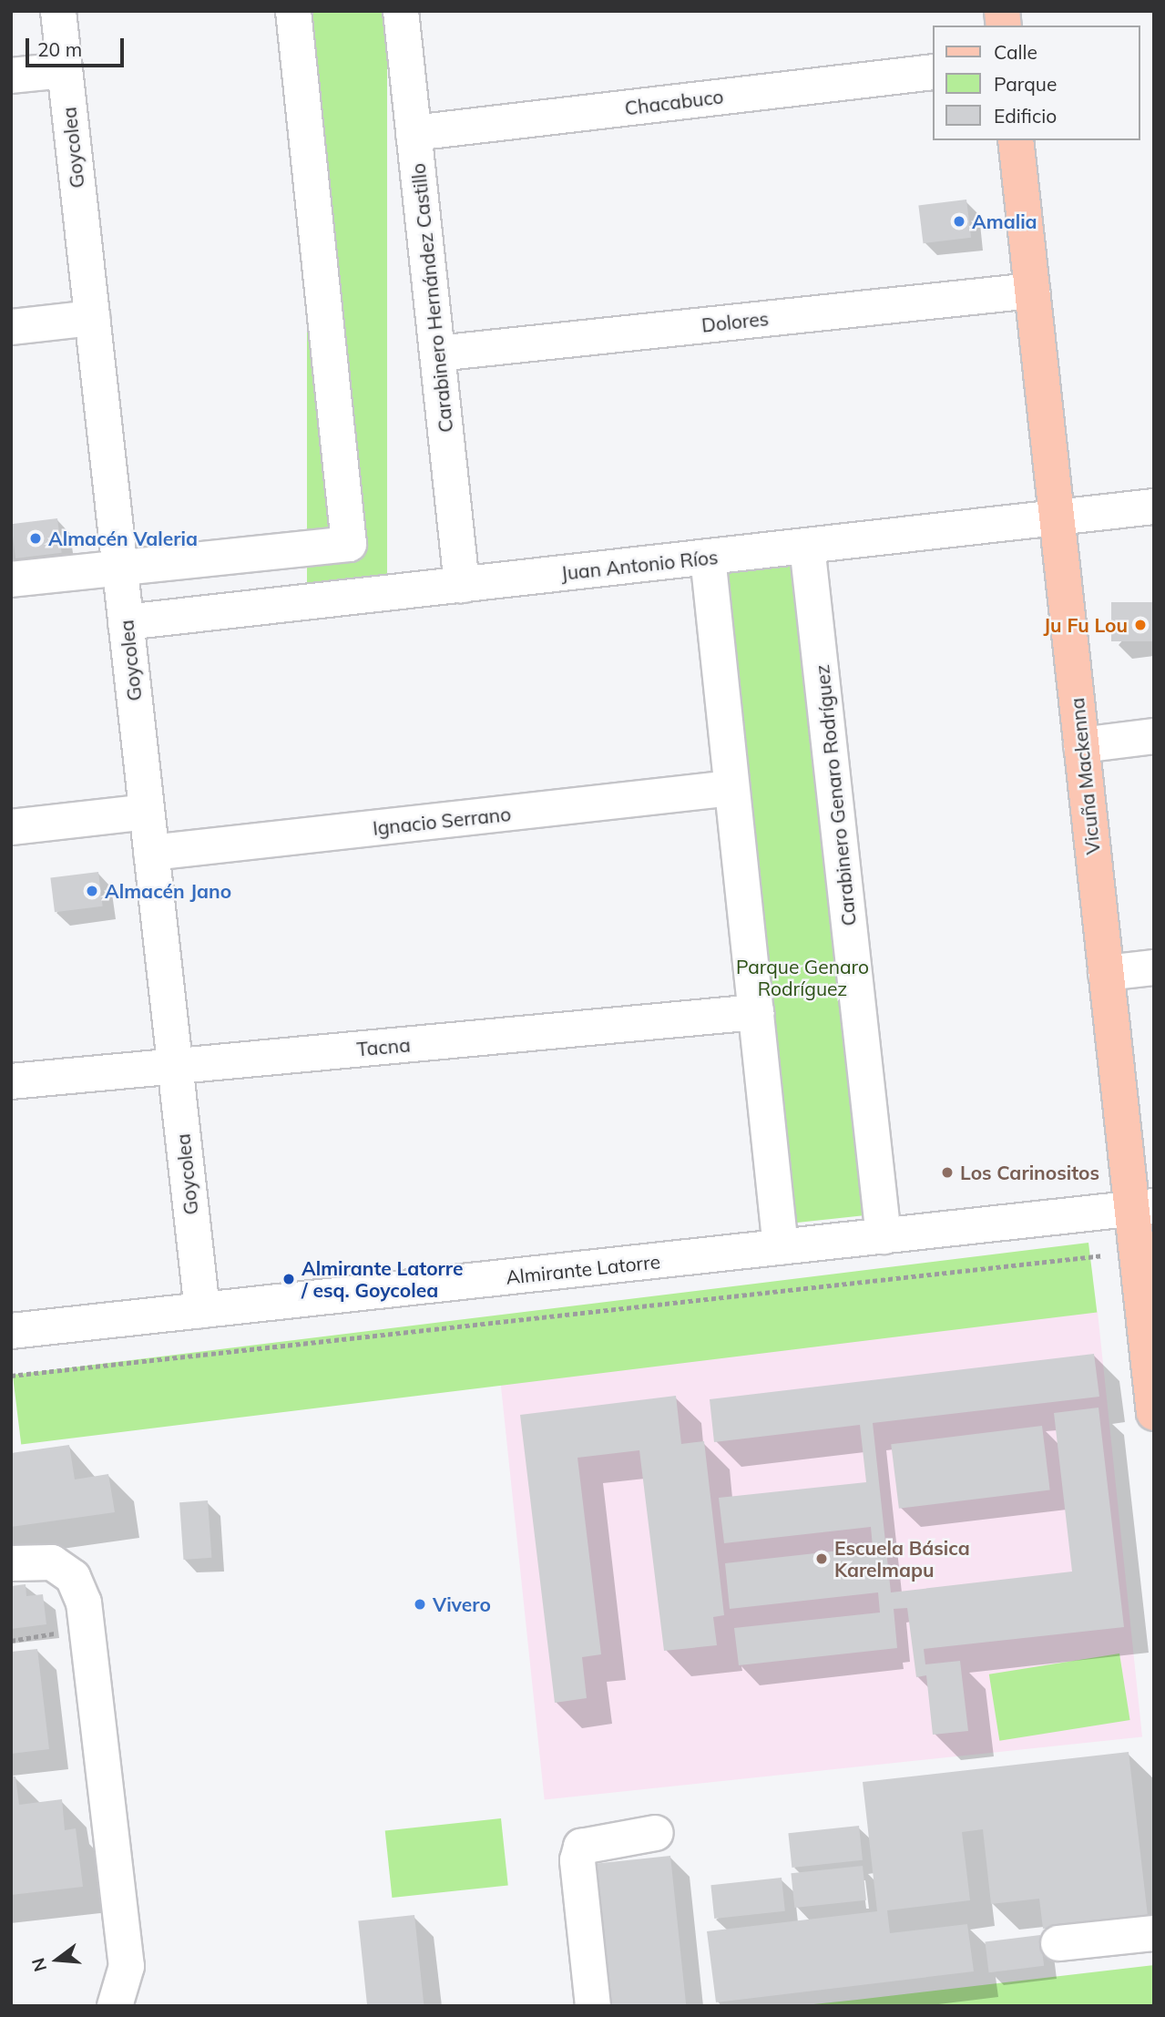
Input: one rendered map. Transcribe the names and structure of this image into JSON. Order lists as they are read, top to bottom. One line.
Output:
{"streets":{"main road":["Vicuña Mackenna"],"street":["Chacabuco","Goycolea","Carabinero Hernández Castillo","Dolores","Juan Antonio Ríos","Carabinero Genaro Rodríguez","Ignacio Serrano","Tacna","Almirante Latorre"]},"crossings":[["Chacabuco","Carabinero Hernández Castillo"],["Goycolea","Juan Antonio Ríos"],["Goycolea","Ignacio Serrano"],["Goycolea","Tacna"],["Goycolea","Almirante Latorre"],["Carabinero Hernández Castillo","Dolores"],["Carabinero Hernández Castillo","Juan Antonio Ríos"],["Dolores","Vicuña Mackenna"],["Juan Antonio Ríos","Vicuña Mackenna"],["Juan Antonio Ríos","Carabinero Genaro Rodríguez"],["Vicuña Mackenna","Almirante Latorre"],["Carabinero Genaro Rodríguez","Almirante Latorre"]],"parks":["Parque Genaro Rodríguez"],"places":["Amalia","Almacén Valeria","Ju Fu Lou","Almacén Jano","Los Carinositos","Almirante Latorre / esq. Goycolea","Escuela Básica Karelmapu","Vivero"],"legend":["Calle","Parque","Edificio"],"scale_bar":"20 m","north":"left"}
